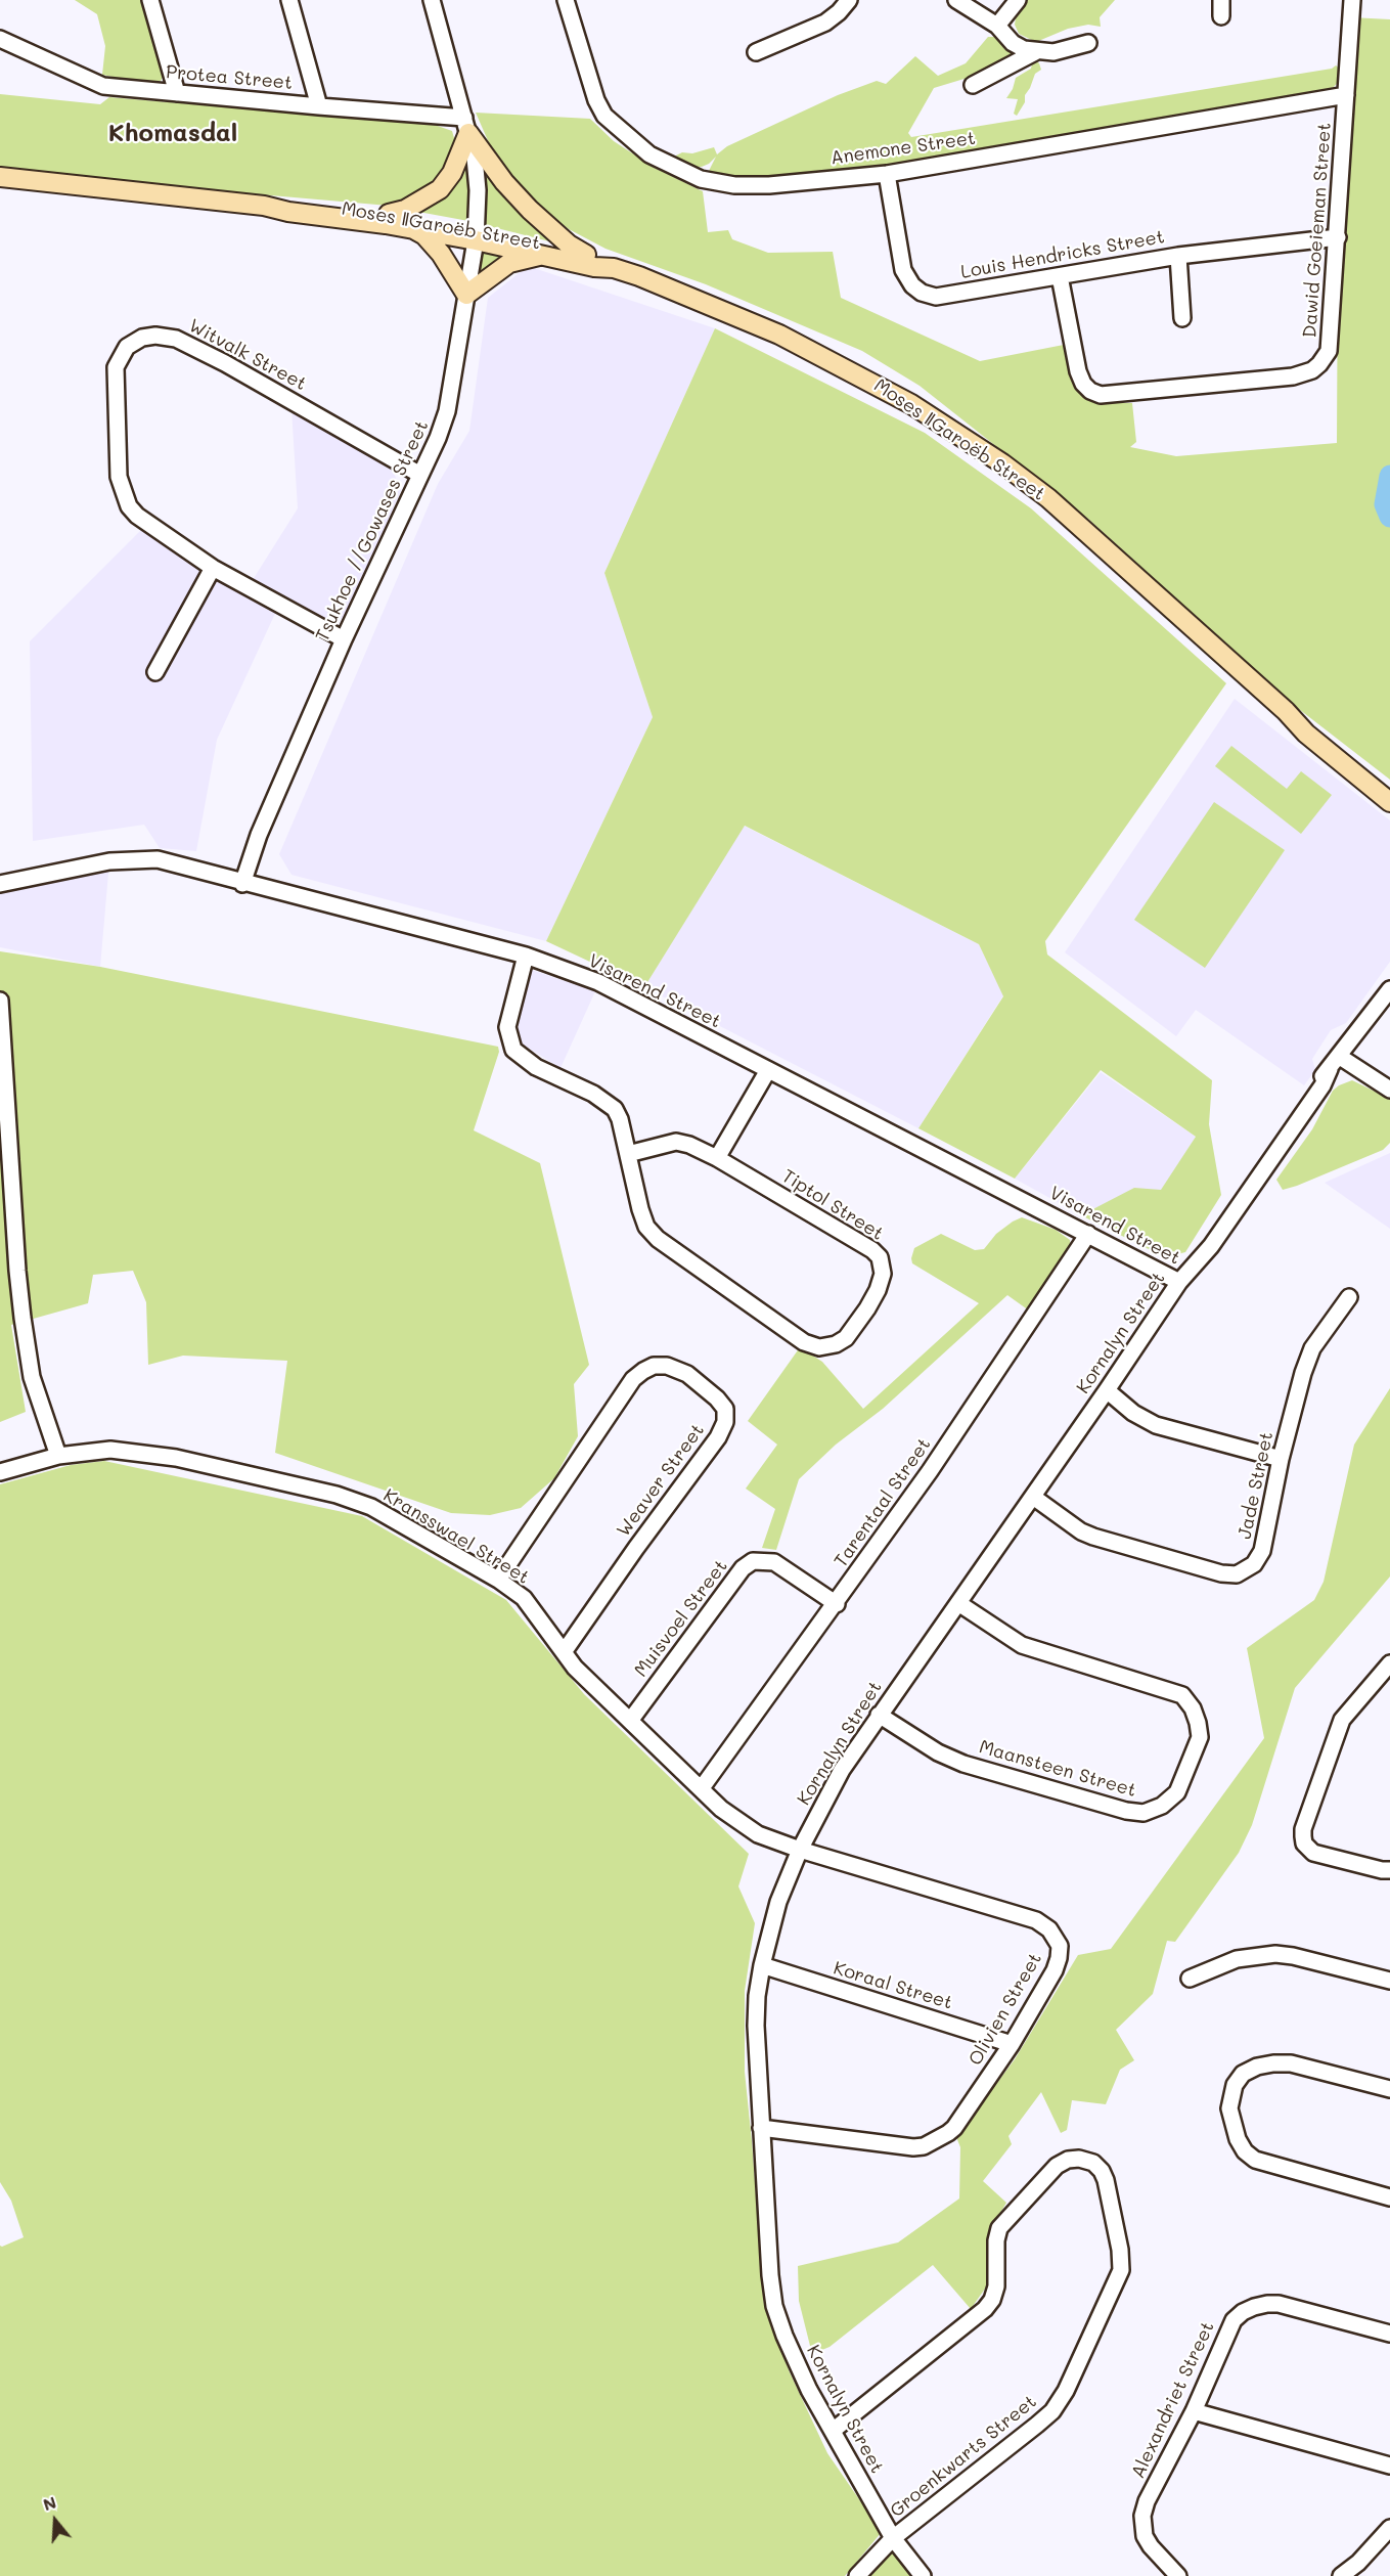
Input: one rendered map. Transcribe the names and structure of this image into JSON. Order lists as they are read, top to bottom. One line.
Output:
{"streets":{"main road":["Moses ǁGaroëb Street"],"street":["Protea Street","Anemone Street","Dawid Goeieman Street","Louis Hendricks Street","Witvalk Street","Tsukhoe //Gowases Street","Visarend Street","Tiptol Street","Kornalyn Street","Weaver Street","Jade Street","Tarentaal Street","Kransswael Street","Muisvoel Street","Maansteen Street","Koraal Street","Olivien Street","Alexandriet Street","Groenkwarts Street"]},"crossings":[["Protea Street","Tsukhoe //Gowases Street"],["Anemone Street","Dawid Goeieman Street"],["Anemone Street","Louis Hendricks Street"],["Moses ǁGaroëb Street","Tsukhoe //Gowases Street"],["Dawid Goeieman Street","Louis Hendricks Street"],["Witvalk Street","Tsukhoe //Gowases Street"],["Tsukhoe //Gowases Street","Visarend Street"],["Visarend Street","Tiptol Street"],["Visarend Street","Kornalyn Street"],["Visarend Street","Tarentaal Street"],["Kornalyn Street","Jade Street"],["Kornalyn Street","Kransswael Street"],["Kornalyn Street","Maansteen Street"],["Kornalyn Street","Koraal Street"],["Kornalyn Street","Olivien Street"],["Kornalyn Street","Groenkwarts Street"],["Weaver Street","Kransswael Street"],["Tarentaal Street","Kransswael Street"],["Tarentaal Street","Muisvoel Street"],["Kransswael Street","Muisvoel Street"],["Kransswael Street","Olivien Street"],["Koraal Street","Olivien Street"]],"districts":["Khomasdal"],"north":"top"}
